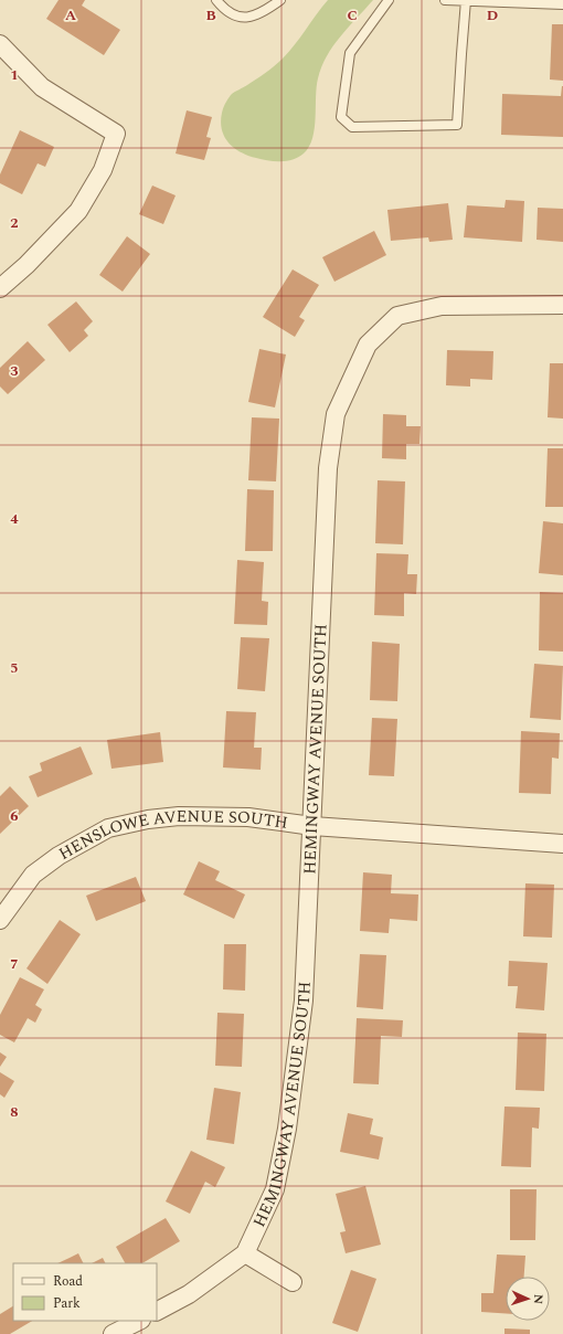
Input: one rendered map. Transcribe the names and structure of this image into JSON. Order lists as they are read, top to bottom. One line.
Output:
{"streets":{"street":["HEMINGWAY AVENUE SOUTH","HENSLOWE AVENUE SOUTH"]},"crossings":[["HEMINGWAY AVENUE SOUTH","HENSLOWE AVENUE SOUTH"]],"legend":["Road","Park"],"north":"right","grid":{"columns":["A","B","C","D"],"rows":["1","2","3","4","5","6","7","8"]}}
